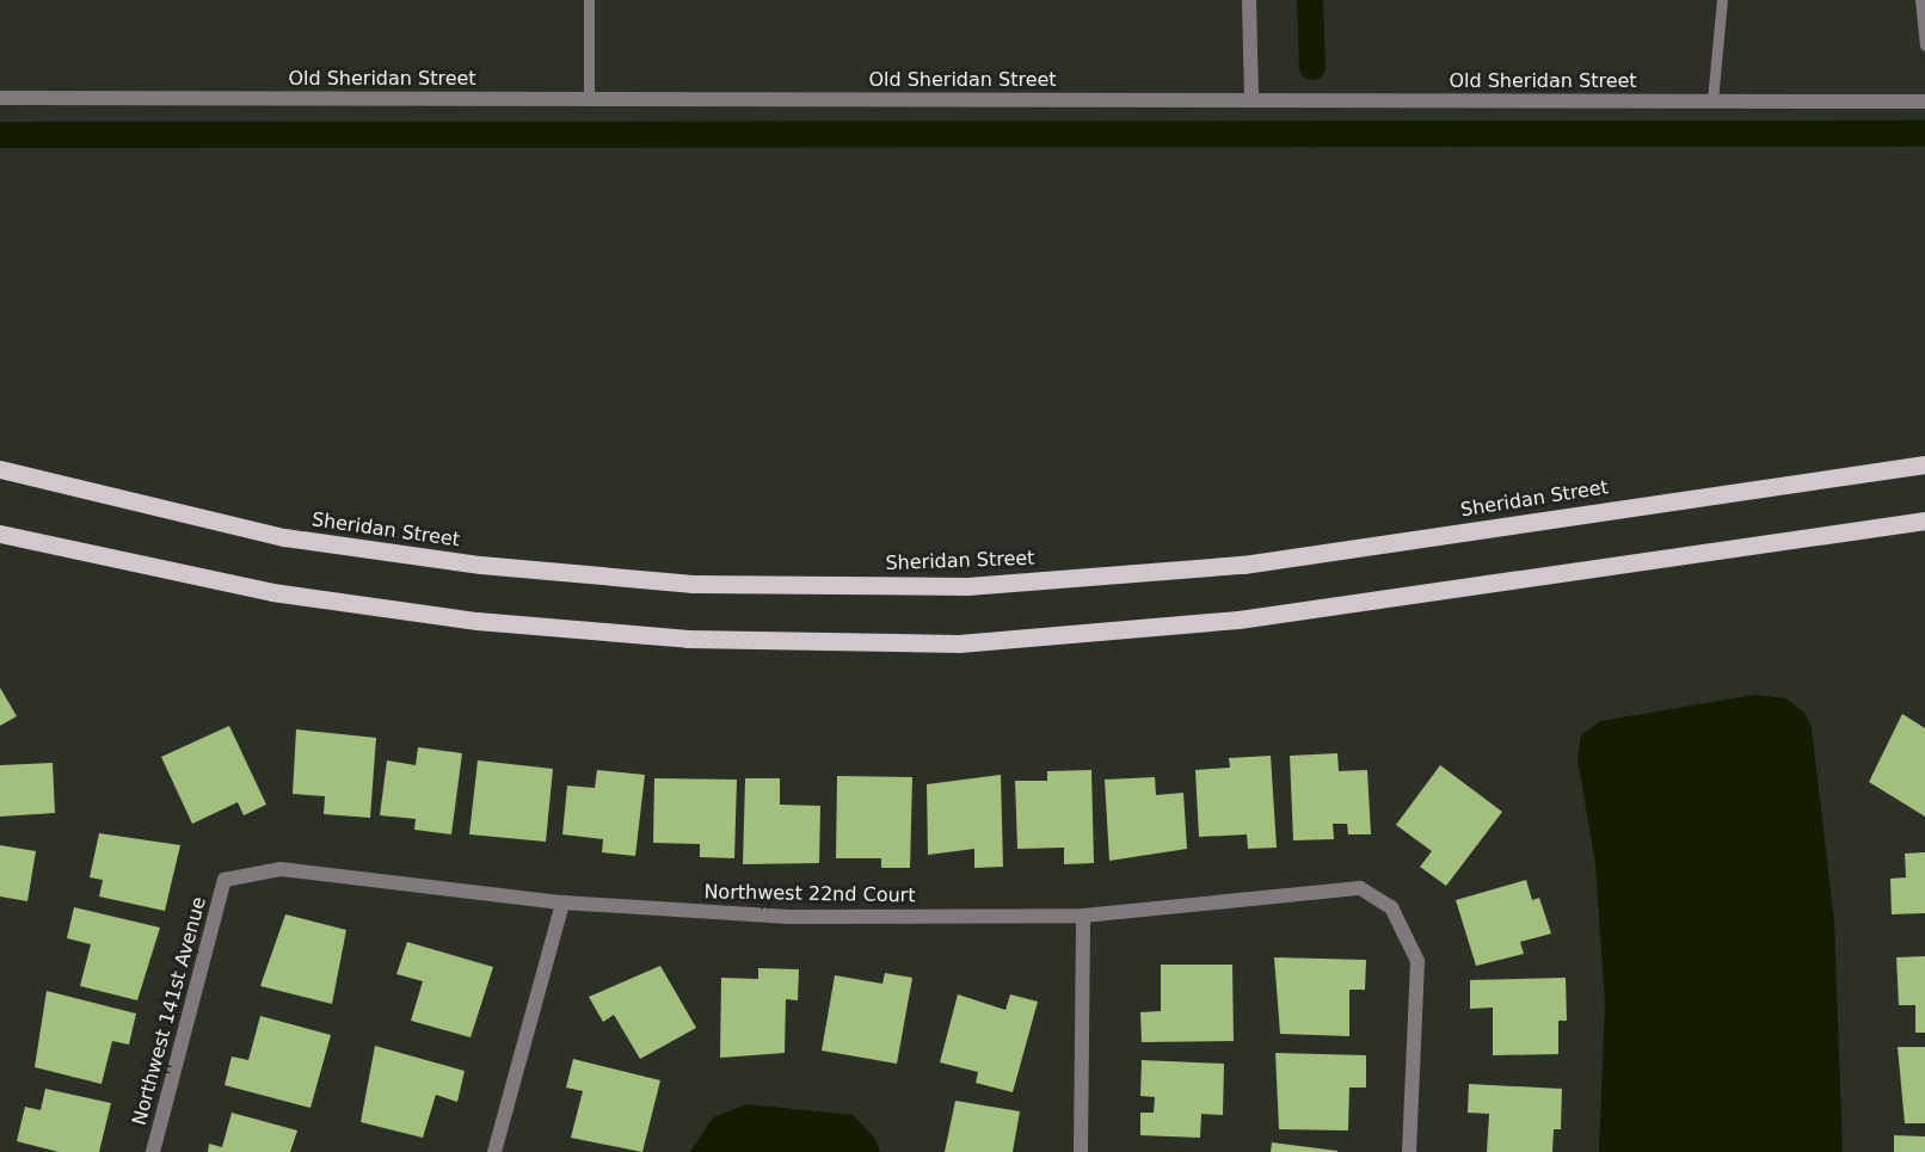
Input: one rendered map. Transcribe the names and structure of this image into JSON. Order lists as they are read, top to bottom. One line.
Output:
{"streets":{"main road":["Sheridan Street"],"street":["Old Sheridan Street","Northwest 22nd Court","Northwest 141st Avenue"]},"crossings":[["Northwest 22nd Court","Northwest 141st Avenue"]]}
